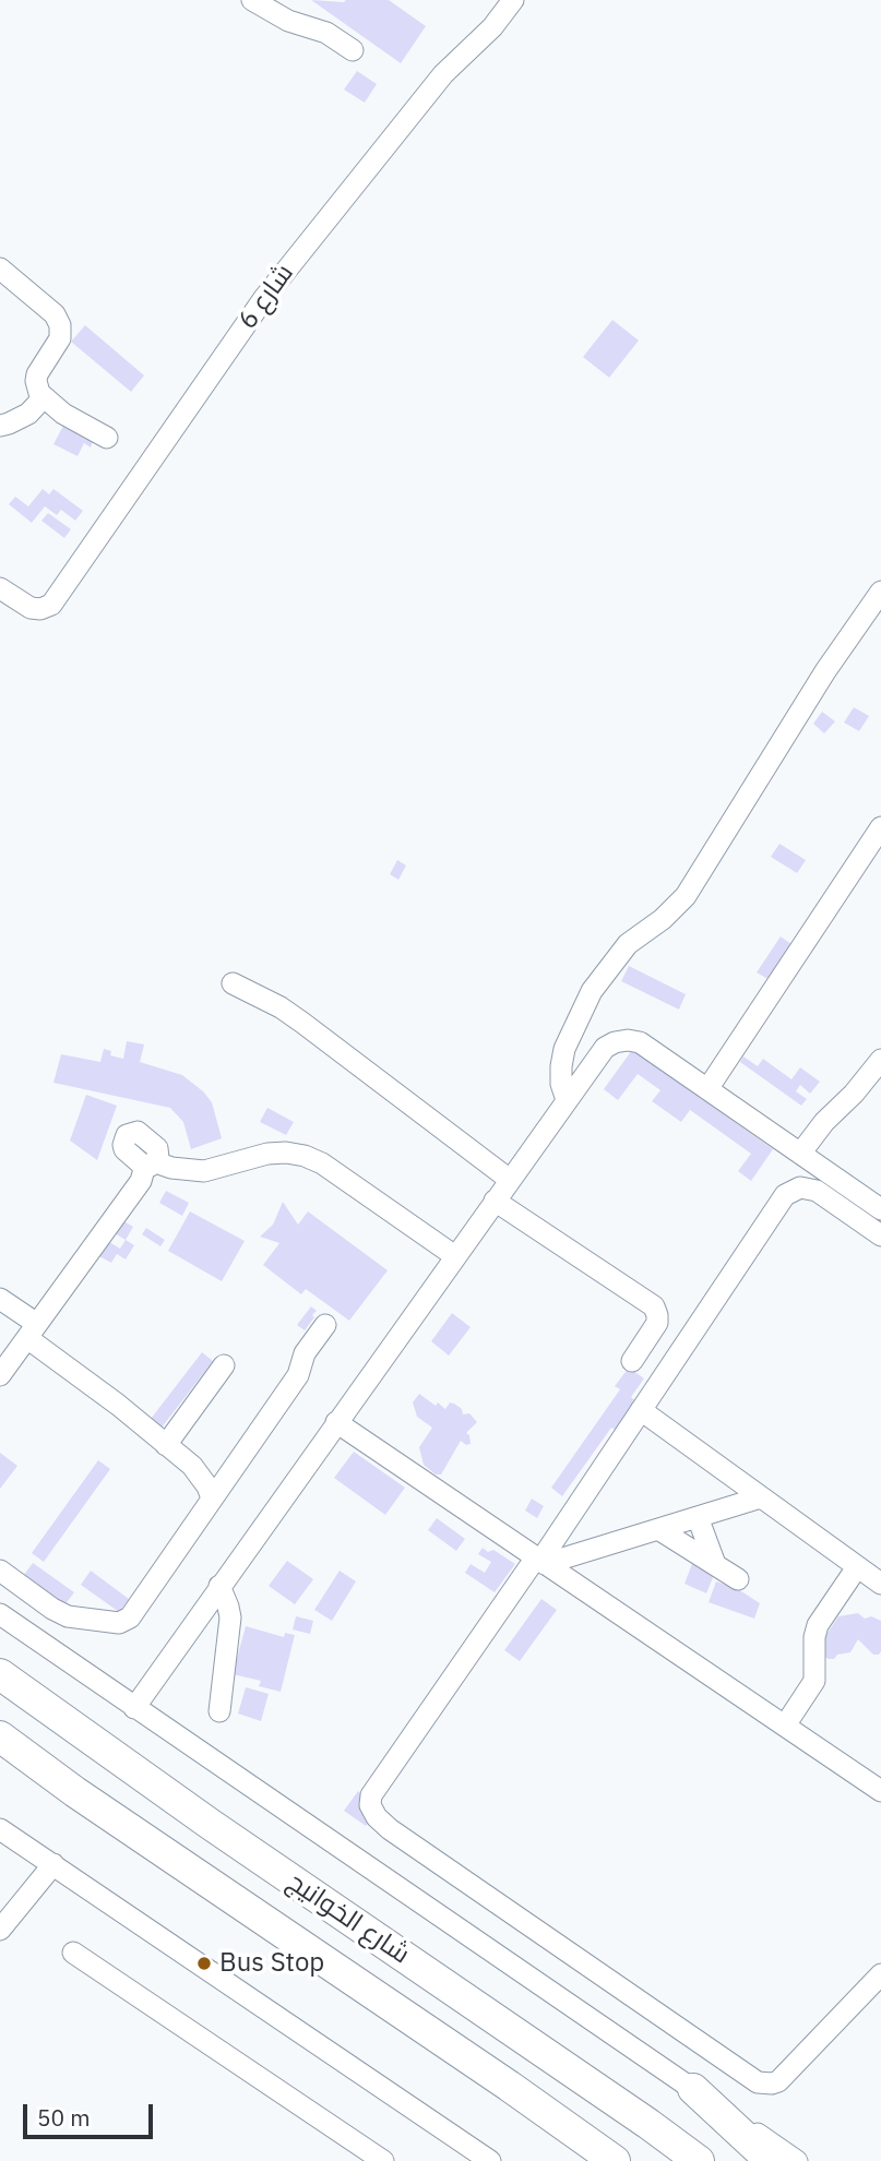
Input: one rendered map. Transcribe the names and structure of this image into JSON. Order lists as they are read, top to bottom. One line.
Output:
{"streets":{"highway":["شارع الخوانيج"],"street":["شارع 6"]},"places":["Bus Stop"],"scale_bar":"50 m"}
